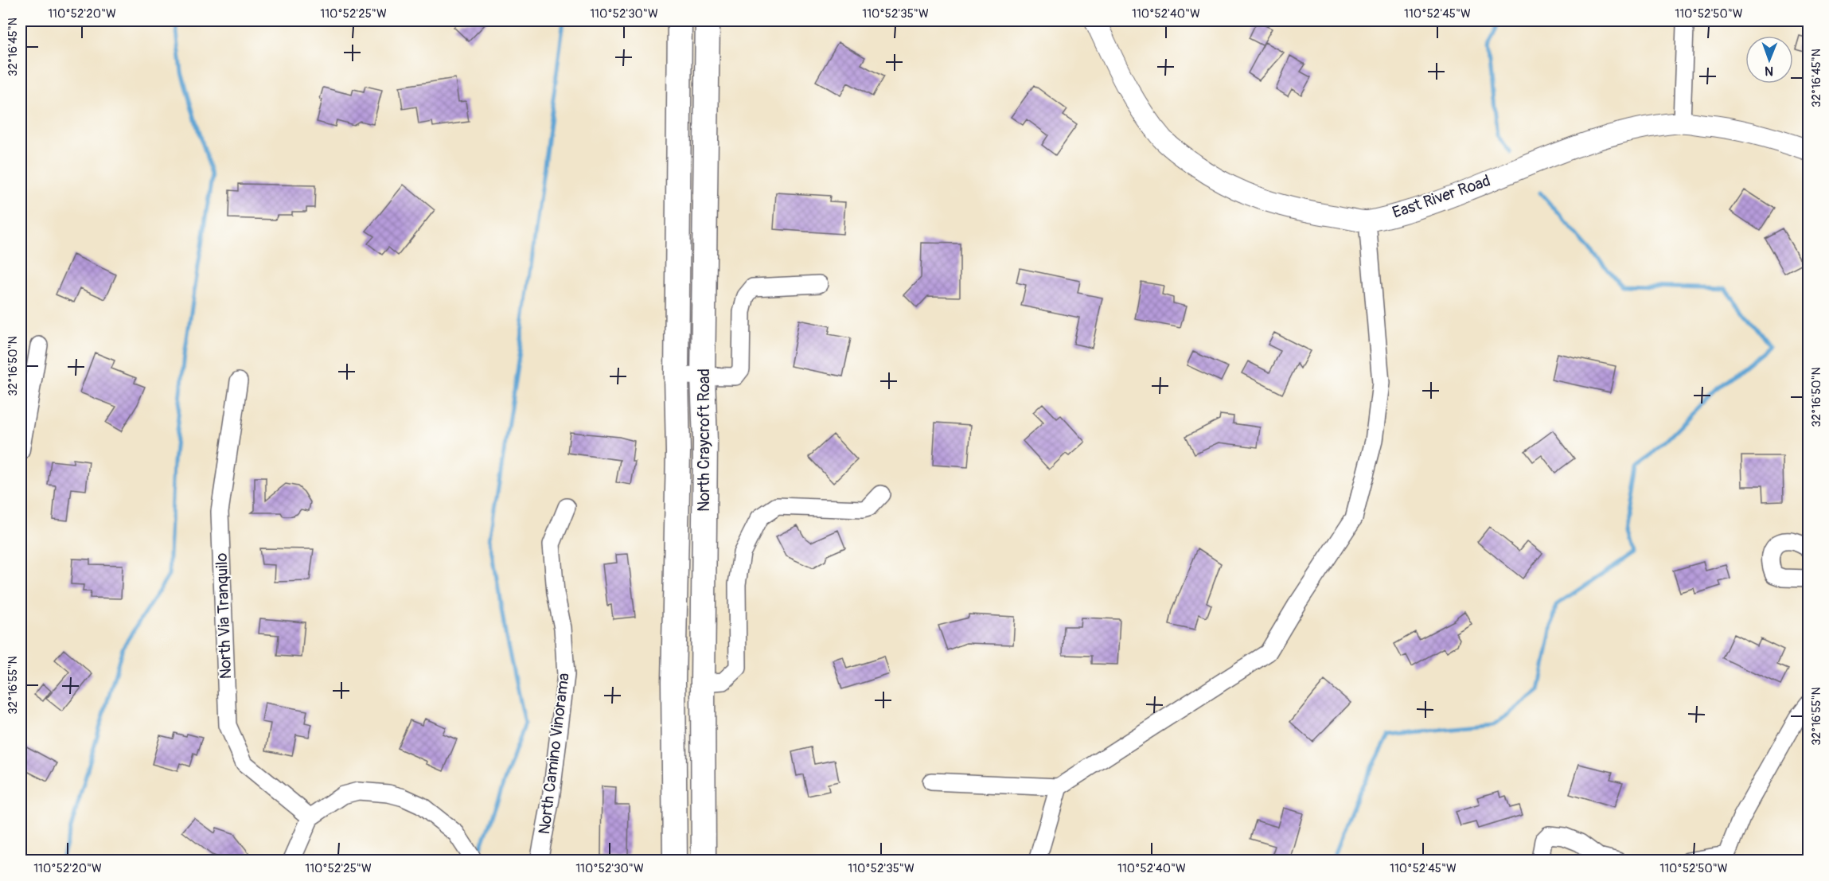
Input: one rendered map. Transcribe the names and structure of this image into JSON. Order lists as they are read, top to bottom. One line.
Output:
{"streets":{"main road":["North Craycroft Road"],"street":["East River Road","North Via Tranquilo","North Camino Vinorama"]},"north":"bottom","coordinates":["110°52'20\"W","110°52'25\"W","110°52'30\"W","110°52'35\"W","110°52'40\"W","110°52'45\"W","110°52'50\"W","32°16'45\"N","32°16'50\"N","32°16'55\"N"]}
